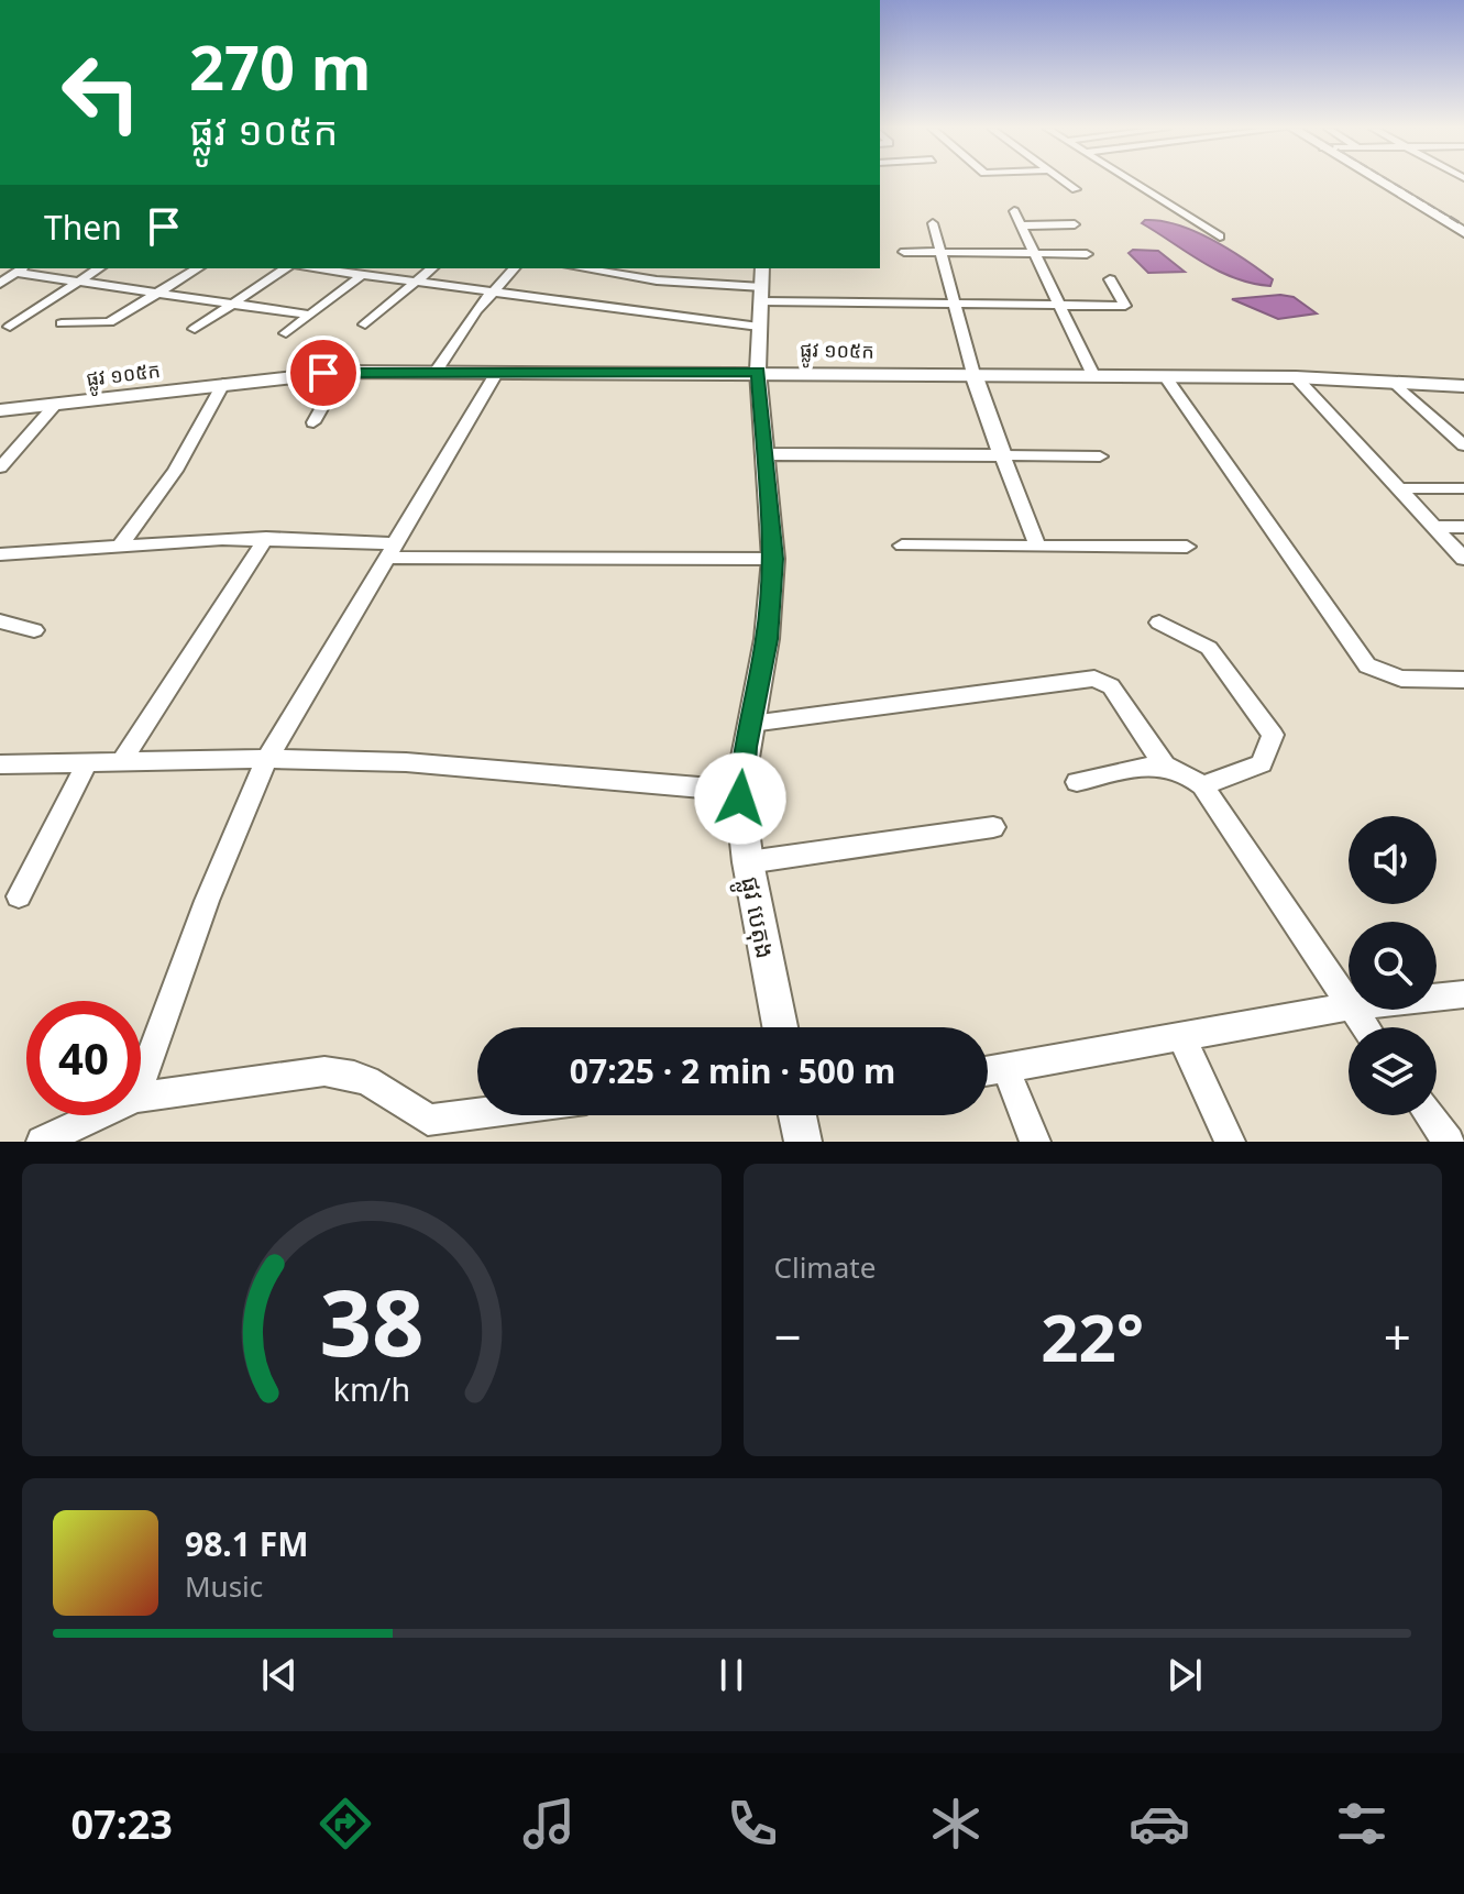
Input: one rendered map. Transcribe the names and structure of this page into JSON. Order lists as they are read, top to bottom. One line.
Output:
{"streets":{"main road":["ផ្លូវ ១០៥ក"],"street":["ផ្លូវ បេតុង"]},"crossings":[["ផ្លូវ ១០៥ក","ផ្លូវ បេតុង"]],"page":{"turn":["270 m","ផ្លូវ ១០៥ក"],"then":"Then","limit":"40","trip":"07:25 · 2 min · 500 m","tile":"Climate","heat":["−","22°","+"],"song":["98.1 FM","Music"],"tabs":"07:23","gauge":["38","km/h"]}}
